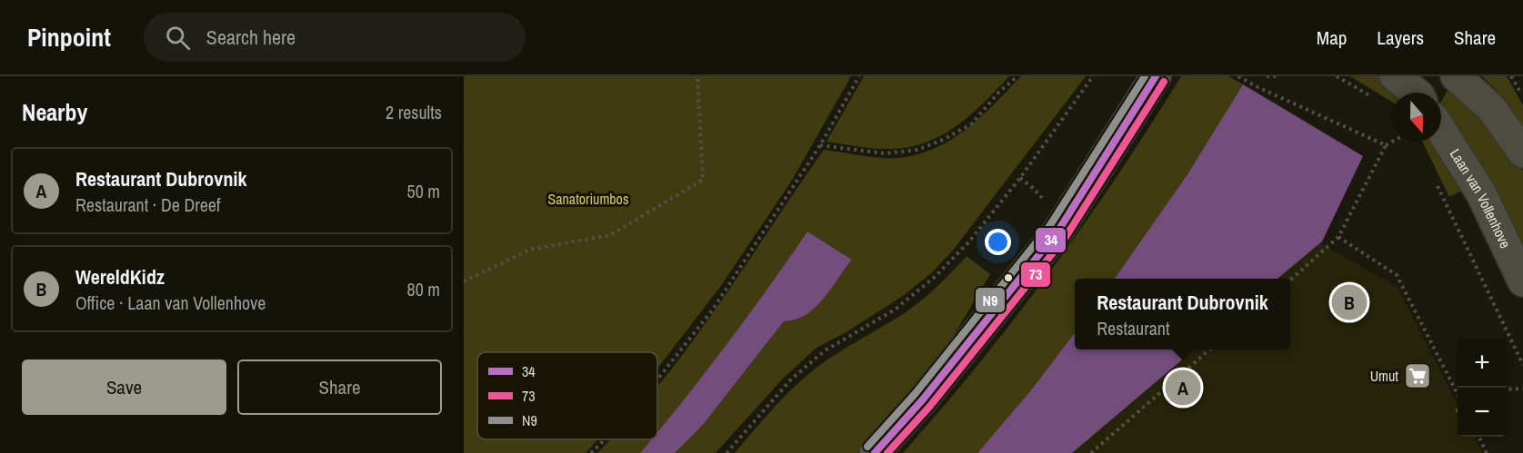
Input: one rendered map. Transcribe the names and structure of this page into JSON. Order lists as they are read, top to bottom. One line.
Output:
{"streets":{"street":["Laan van Vollenhove"]},"parks":["Sanatoriumbos"],"places":{"supermarket":["Umut"]},"lines":["transit line 34","transit line N9","transit line 73"],"legend":["34","73","N9"],"north":"bottom","page":{"header":"Pinpoint","search":"Search here","nav":["Map","Layers","Share"],"heading":["Nearby","2 results"],"list":[{"mark":"A","name":"Restaurant Dubrovnik","note":"Restaurant · De Dreef","value":"50 m"},{"mark":"B","name":"WereldKidz","note":"Office · Laan van Vollenhove","value":"80 m"}],"popup":["Restaurant Dubrovnik","Restaurant"],"pins":["B","A"],"map_buttons":["+","−"],"buttons":["Save","Share"]}}
